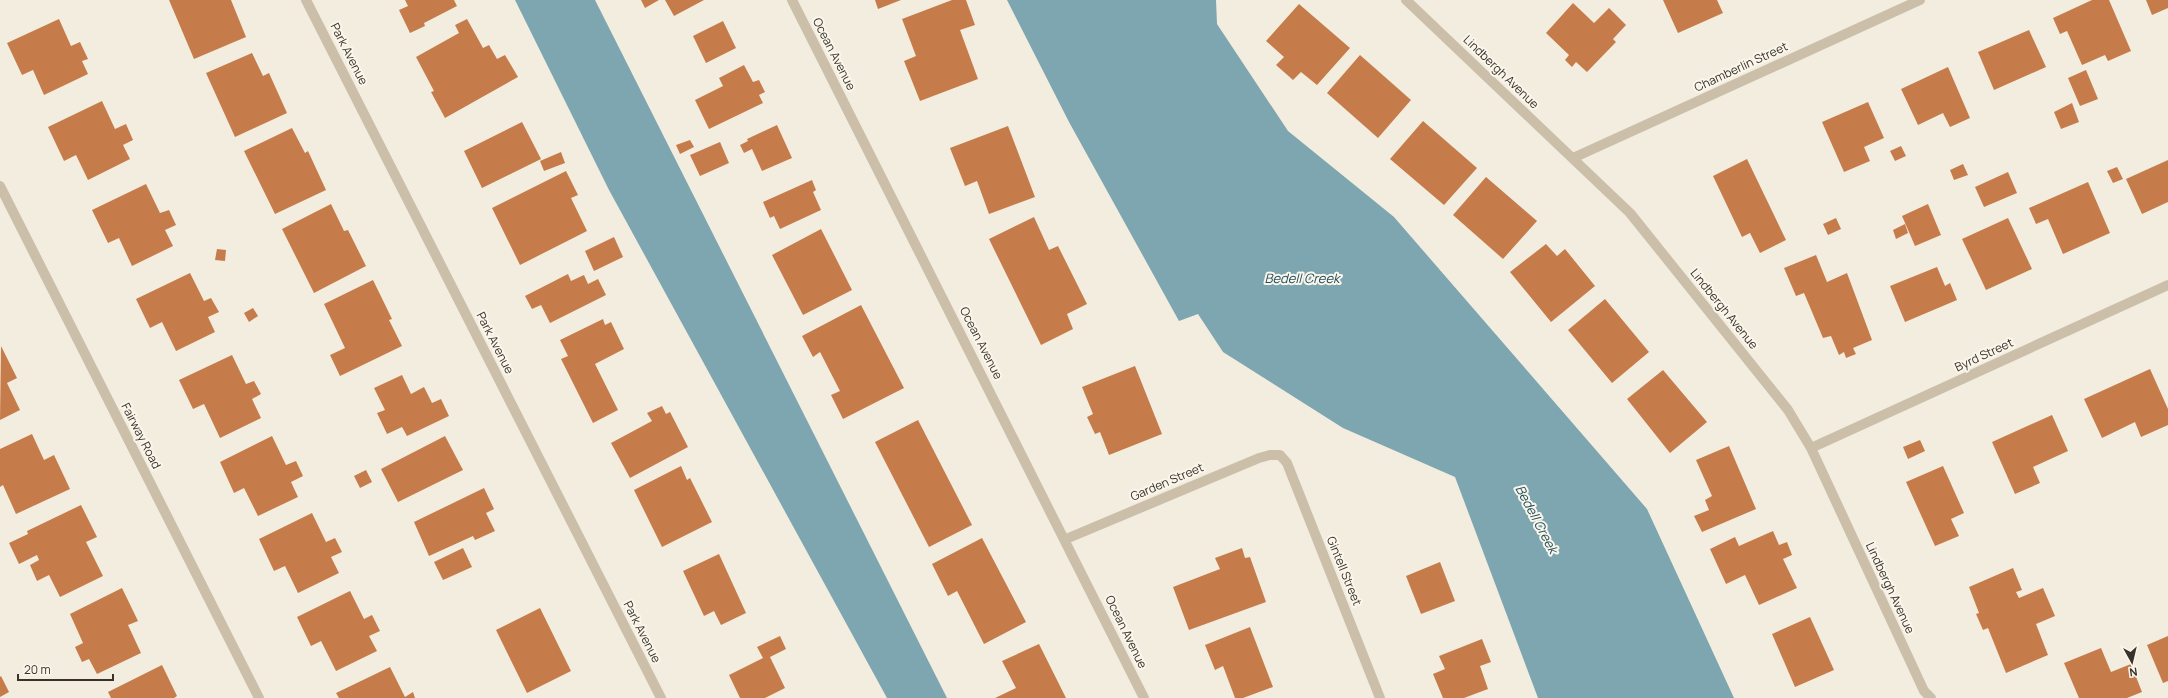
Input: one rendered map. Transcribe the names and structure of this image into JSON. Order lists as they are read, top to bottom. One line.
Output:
{"streets":{"street":["Park Avenue","Ocean Avenue","Chamberlin Street","Lindbergh Avenue","Byrd Street","Fairway Road","Garden Street","Gintell Street"]},"crossings":[["Ocean Avenue","Garden Street"],["Chamberlin Street","Lindbergh Avenue"],["Lindbergh Avenue","Byrd Street"],["Garden Street","Gintell Street"]],"water":["Bedell Creek"],"scale_bar":"20 m","north":"bottom"}
